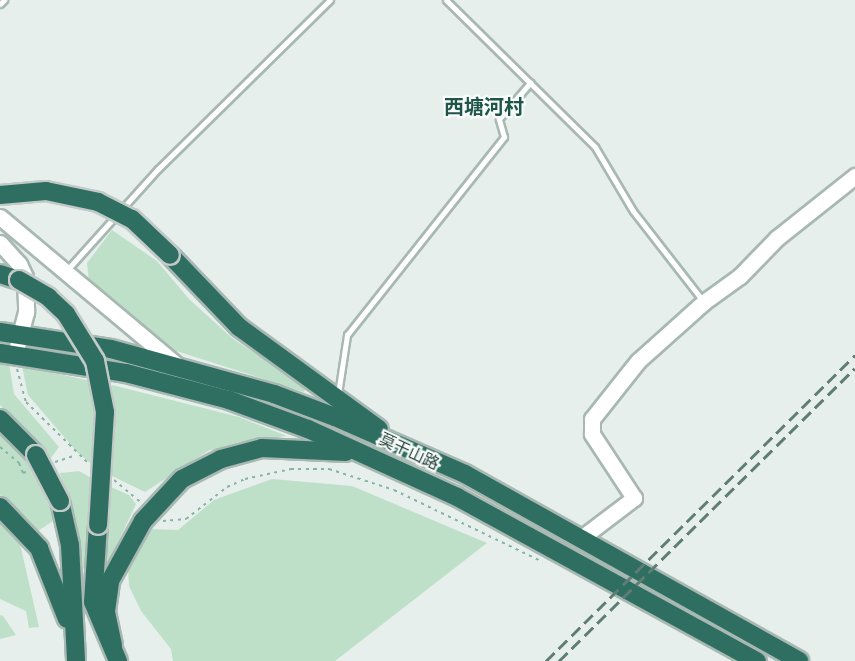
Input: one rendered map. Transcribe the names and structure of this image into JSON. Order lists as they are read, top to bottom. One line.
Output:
{"streets":{"highway":["莫干山路"]},"districts":["西塘河村"]}
